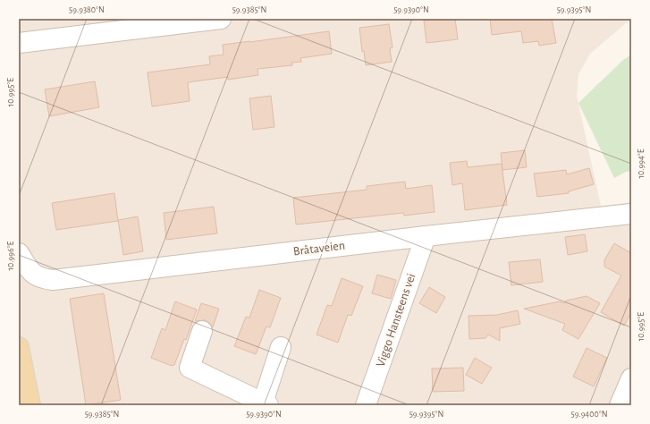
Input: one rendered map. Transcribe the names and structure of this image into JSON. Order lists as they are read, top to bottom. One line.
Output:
{"streets":{"street":["Bråtaveien","Viggo Hansteens vei"]},"crossings":[["Bråtaveien","Viggo Hansteens vei"]],"coordinates":["59.9380°N","59.9385°N","59.9390°N","59.9395°N","10.995°E","10.994°E","10.996°E","59.9400°N"]}
